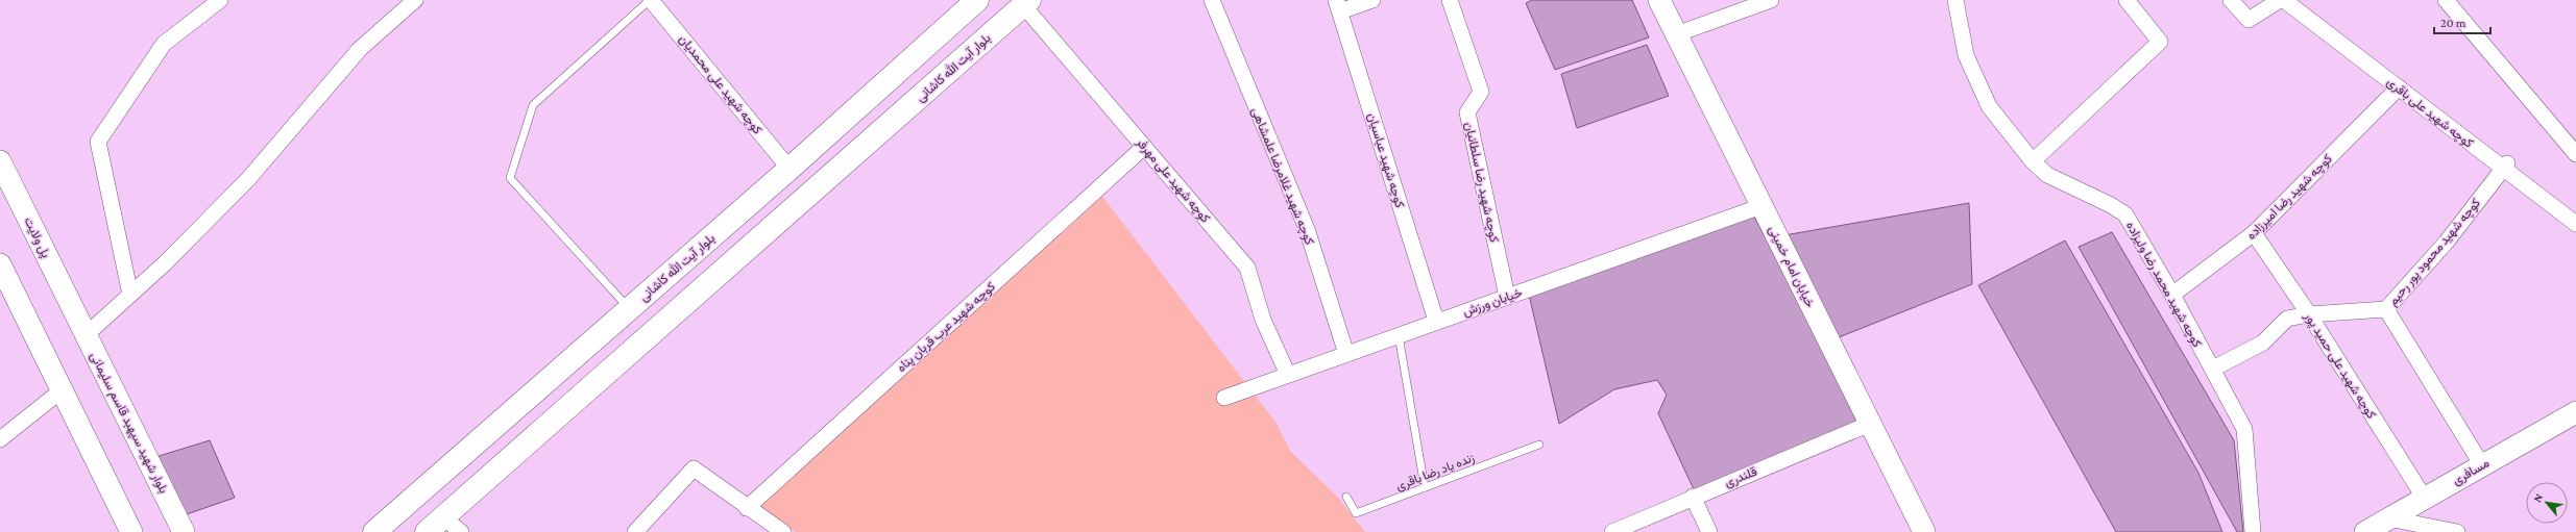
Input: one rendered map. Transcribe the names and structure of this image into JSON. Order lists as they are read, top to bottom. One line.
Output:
{"streets":{"main road":["بلوار آیت الله کاشانی","پل ولایت","خیابان امام خمینی","بلوار شهید سپهبد قاسم سلیمانی","مسافری"],"street":["کوچه شهید علی محمدیان","کوچه شهید علی باقری","کوچه شهید عباسیان","کوچه شهید غلامرضا علمشاهی","کوچه شهید علی مهرفر","کوچه شهید رضا سلطانیان","کوچه شهید رضا امیرزاده","کوچه شهید محمود پور رحیم","کوچه شهید محمد رضا ولیزاده","خیابان ورزش","کوچه شهید عرب قربان پناه","کوچه شهید علی حمید پور","قلندری"],"lane":["زنده یاد رضا باقری"]},"crossings":[["بلوار آیت الله کاشانی","کوچه شهید علی محمدیان"],["بلوار آیت الله کاشانی","کوچه شهید علی مهرفر"],["کوچه شهید علی باقری","کوچه شهید رضا امیرزاده"],["کوچه شهید علی باقری","کوچه شهید محمود پور رحیم"],["کوچه شهید عباسیان","خیابان ورزش"],["کوچه شهید غلامرضا علمشاهی","خیابان ورزش"],["کوچه شهید علی مهرفر","خیابان ورزش"],["کوچه شهید علی مهرفر","کوچه شهید عرب قربان پناه"],["کوچه شهید رضا سلطانیان","خیابان ورزش"],["کوچه شهید رضا امیرزاده","کوچه شهید محمد رضا ولیزاده"],["کوچه شهید رضا امیرزاده","کوچه شهید علی حمید پور"],["پل ولایت","بلوار شهید سپهبد قاسم سلیمانی"],["کوچه شهید محمود پور رحیم","کوچه شهید محمد رضا ولیزاده"],["کوچه شهید محمود پور رحیم","کوچه شهید علی حمید پور"],["خیابان امام خمینی","خیابان ورزش"],["خیابان امام خمینی","قلندری"],["کوچه شهید علی حمید پور","مسافری"]],"scale_bar":"20 m","north":"top left"}
